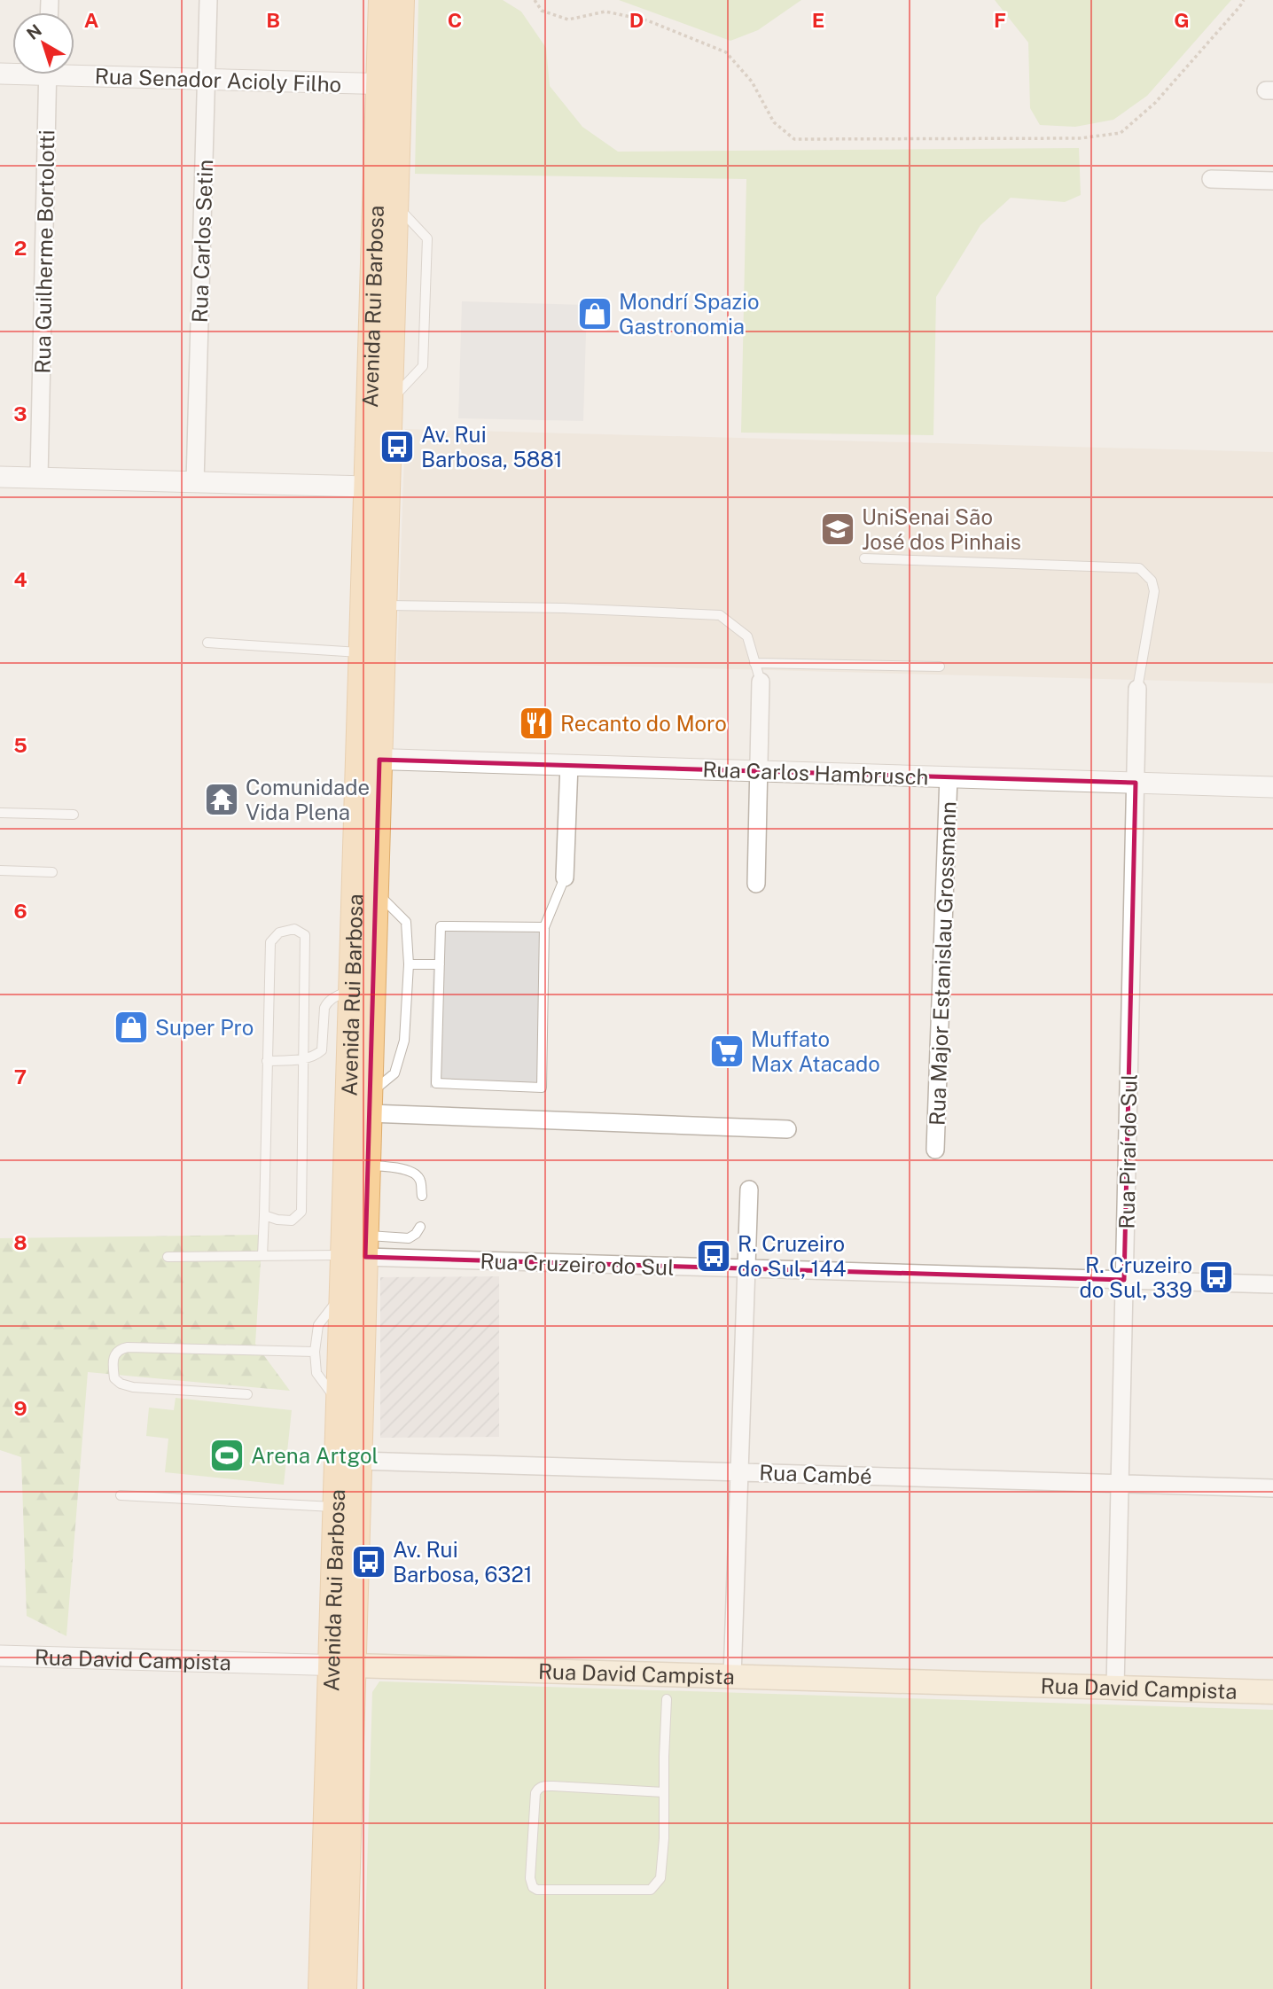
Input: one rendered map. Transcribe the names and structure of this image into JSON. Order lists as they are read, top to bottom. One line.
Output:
{"streets":{"main road":["Avenida Rui Barbosa","Rua David Campista"],"street":["Rua Senador Acioly Filho","Rua Carlos Setin","Rua Guilherme Bortolotti","Rua Carlos Hambrusch","Rua Major Estanislau Grossmann","Rua Piraí do Sul","Rua Cruzeiro do Sul","Rua Cambé"]},"crossings":[["Rua Senador Acioly Filho","Rua Carlos Setin"],["Rua Senador Acioly Filho","Avenida Rui Barbosa"],["Avenida Rui Barbosa","Rua Carlos Hambrusch"],["Avenida Rui Barbosa","Rua Cruzeiro do Sul"],["Avenida Rui Barbosa","Rua Cambé"],["Avenida Rui Barbosa","Rua David Campista"],["Rua Carlos Hambrusch","Rua Major Estanislau Grossmann"],["Rua Carlos Hambrusch","Rua Piraí do Sul"],["Rua Piraí do Sul","Rua Cruzeiro do Sul"],["Rua Piraí do Sul","Rua Cambé"],["Rua Piraí do Sul","Rua David Campista"]],"places":{"shop":["Mondrí Spazio Gastronomia","Super Pro"],"bus stop":["Av. Rui Barbosa, 5881","R. Cruzeiro do Sul, 144","R. Cruzeiro do Sul, 339","Av. Rui Barbosa, 6321"],"school or university":["UniSenai São José dos Pinhais"],"restaurant":["Recanto do Moro"],"temple":["Comunidade Vida Plena"],"supermarket":["Muffato Max Atacado"],"sports":["Arena Artgol"]},"north":"top left","grid":{"columns":["A","B","C","D","E","F","G"],"rows":["2","3","4","5","6","7","8","9"]}}
